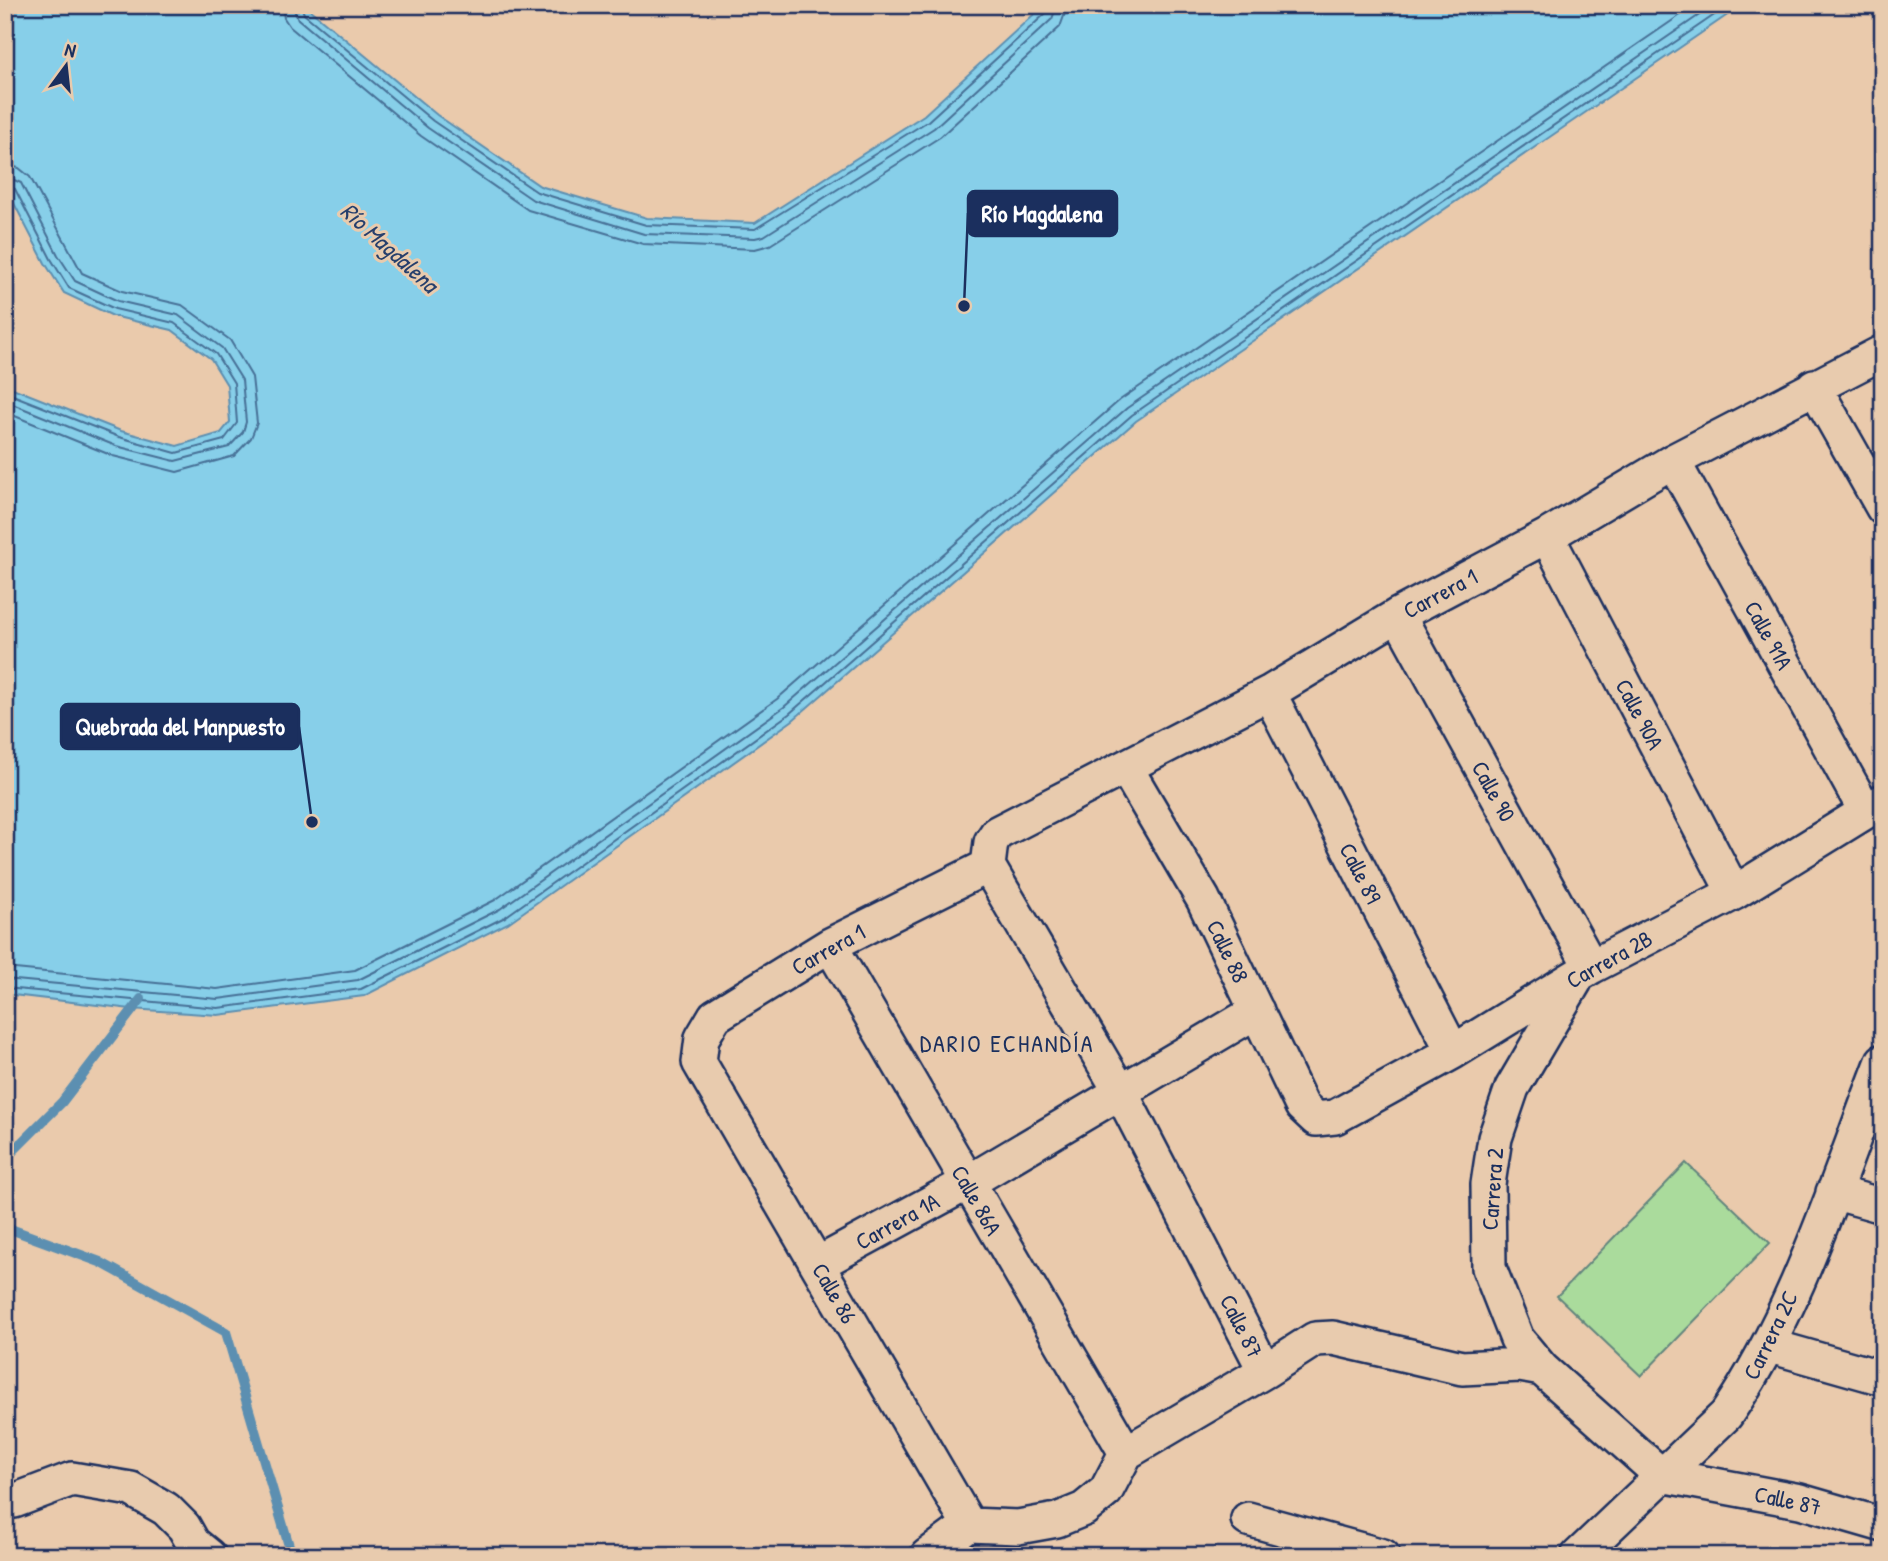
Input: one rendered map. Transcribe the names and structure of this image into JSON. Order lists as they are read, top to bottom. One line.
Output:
{"streets":{"street":["Carrera 1","Calle 91A","Calle 90A","Calle 90","Calle 89","Calle 88","Carrera 2B","Carrera 2","Calle 86A","Carrera 1A","Calle 86","Calle 87","Carrera 2C"]},"crossings":[["Carrera 1","Calle 91A"],["Carrera 1","Calle 90A"],["Carrera 1","Calle 90"],["Carrera 1","Calle 89"],["Carrera 1","Calle 88"],["Carrera 1","Calle 86A"],["Carrera 1","Calle 86"],["Carrera 1","Calle 87"],["Calle 91A","Carrera 2B"],["Calle 90A","Carrera 2B"],["Calle 90","Carrera 2B"],["Calle 90","Carrera 2"],["Calle 89","Carrera 2B"],["Calle 88","Carrera 2B"],["Calle 88","Carrera 1A"],["Carrera 2B","Carrera 2"],["Carrera 2","Calle 87"],["Calle 86A","Carrera 1A"],["Carrera 1A","Calle 86"],["Carrera 1A","Calle 87"],["Calle 87","Carrera 2C"]],"districts":["DARIO ECHANDÍA"],"water":["Río Magdalena"],"places":["Río Magdalena","Quebrada del Manpuesto"],"north":"top"}
